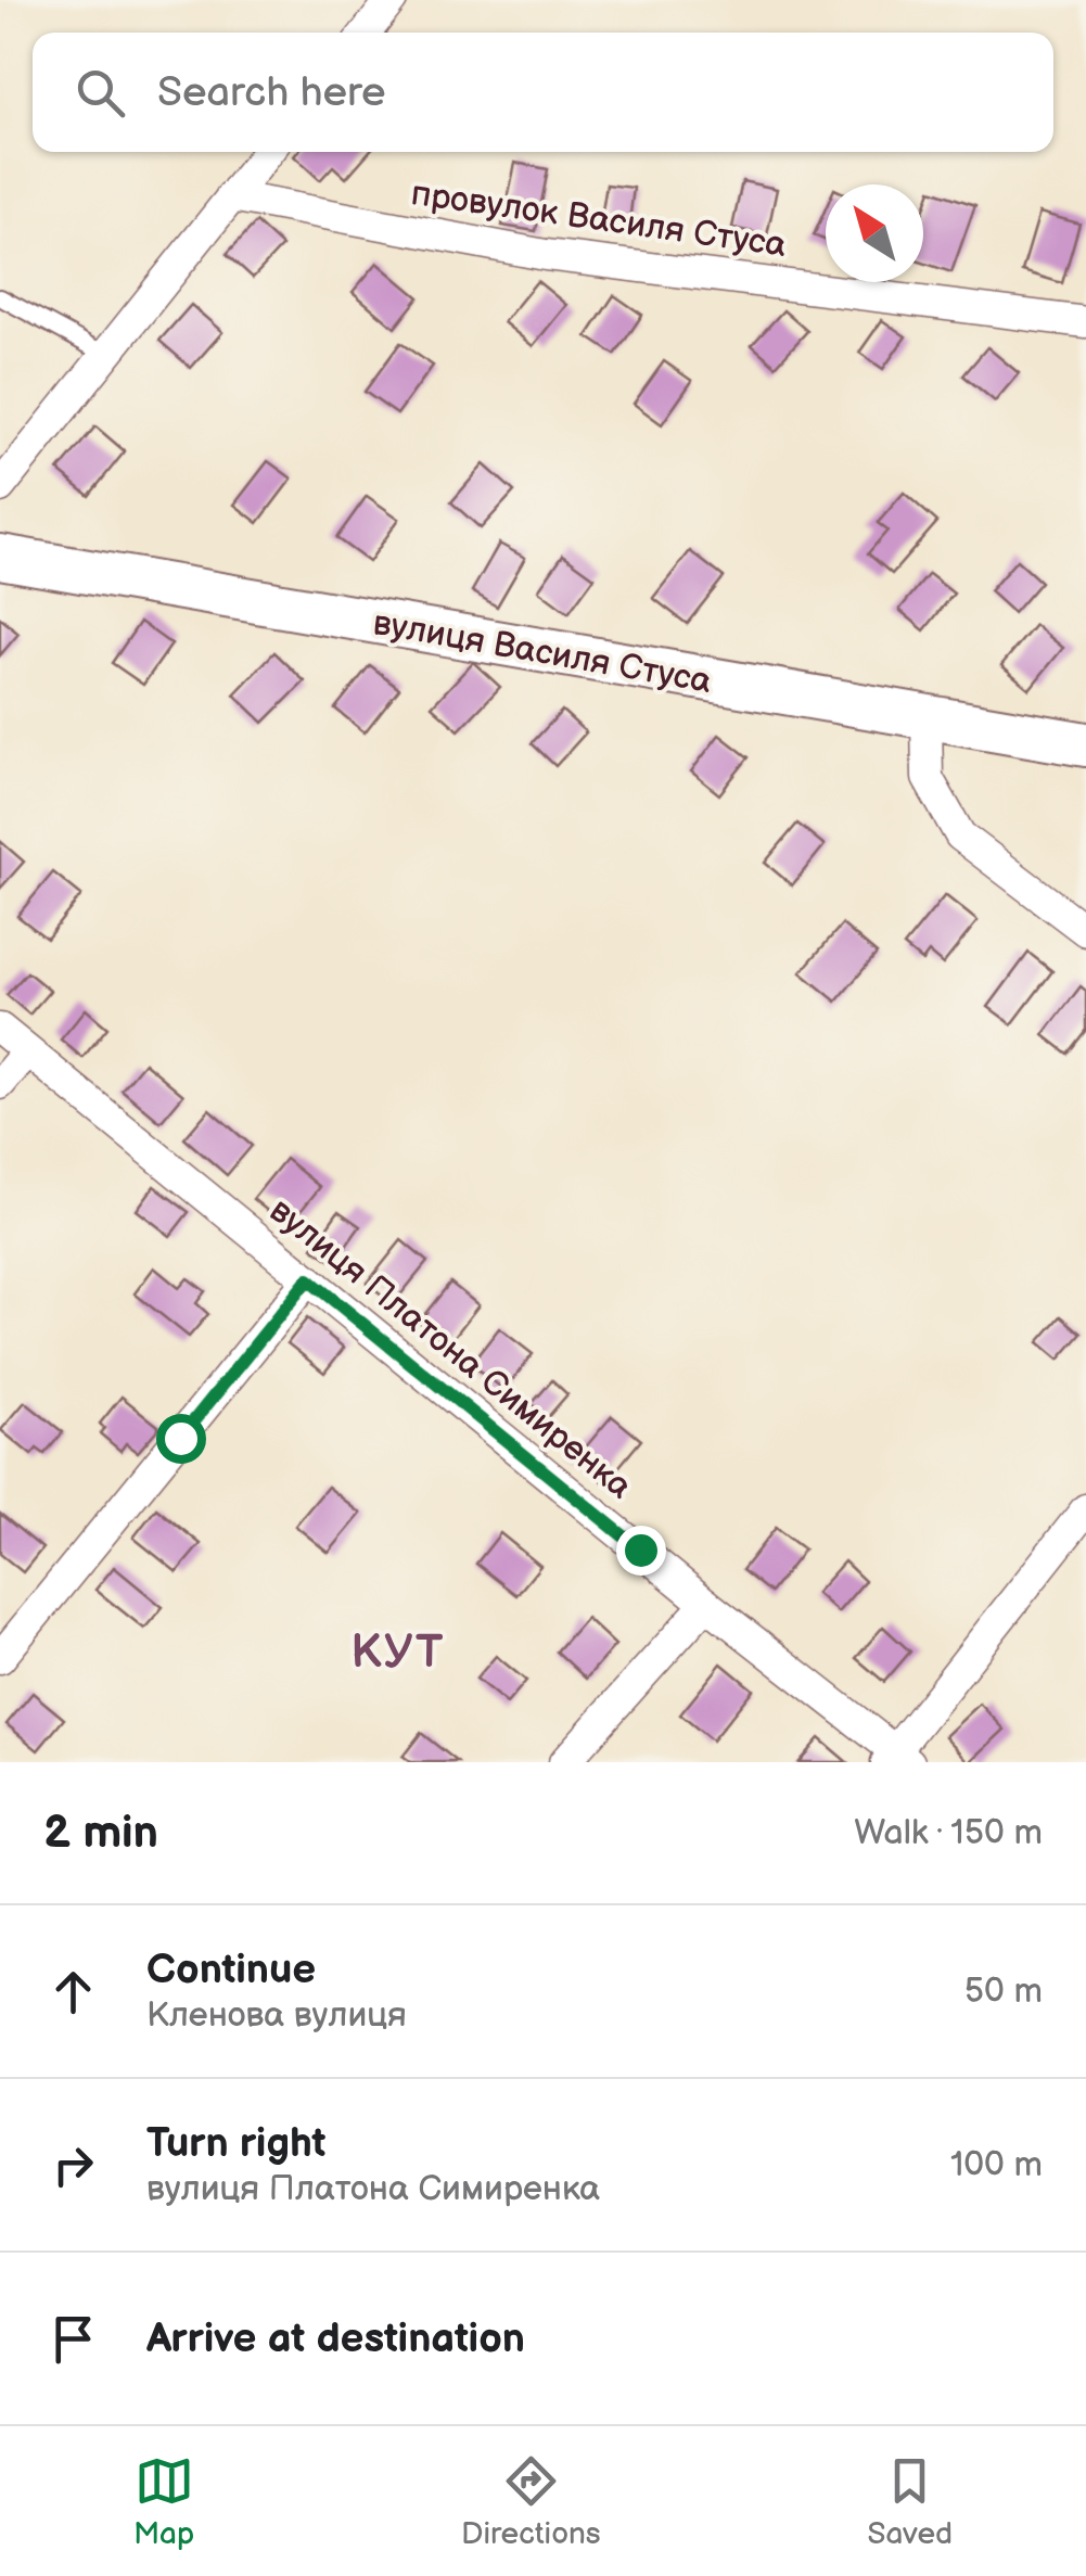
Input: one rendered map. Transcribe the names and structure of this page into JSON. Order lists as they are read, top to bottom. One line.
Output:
{"streets":{"street":["провулок Василя Стуса","вулиця Василя Стуса","вулиця Платона Симиренка"]},"districts":["КУТ"],"north":"top left","page":{"search":"Search here","heading":["2 min","Walk · 150 m"],"list":[["Continue","Кленова вулиця","50 m"],["Turn right","вулиця Платона Симиренка","100 m"],"Arrive at destination"],"nav":["Map","Directions","Saved"]}}
